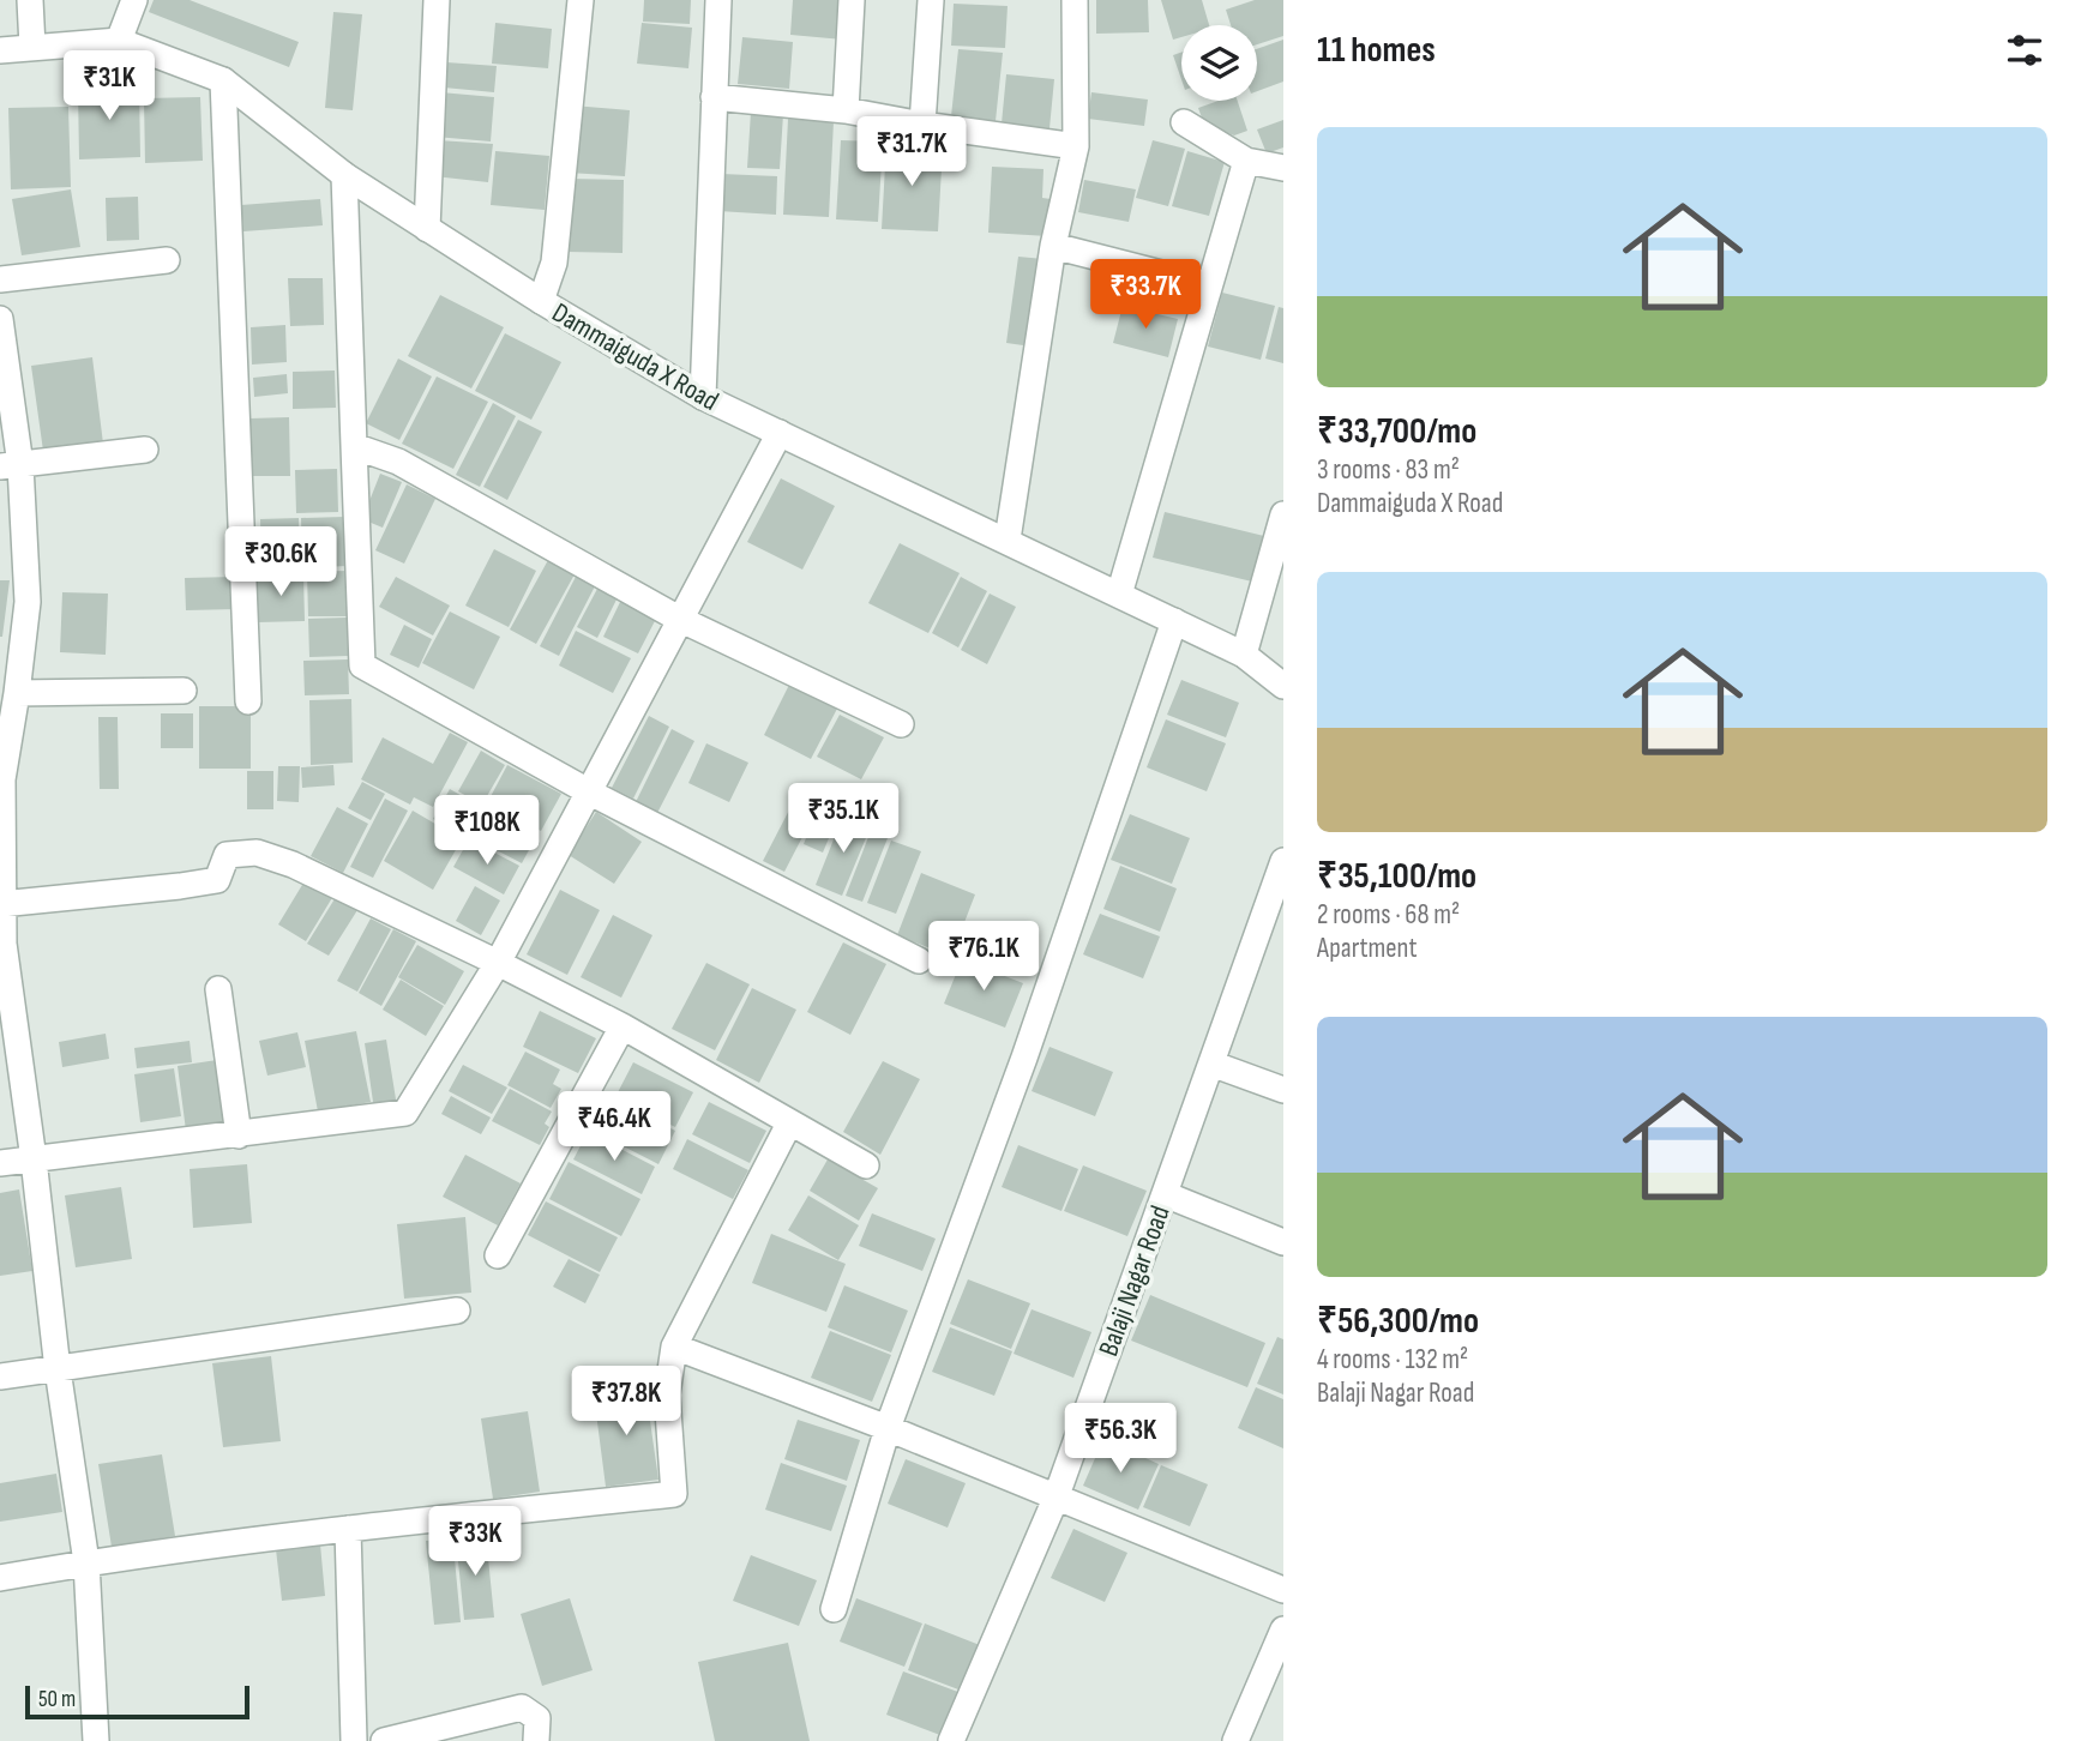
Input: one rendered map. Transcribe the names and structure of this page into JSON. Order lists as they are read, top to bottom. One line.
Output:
{"streets":{"street":["Dammaiguda X Road","Balaji Nagar Road"]},"scale_bar":"50 m","page":{"heading":"11 homes","price":["₹31K","₹31.7K","₹33.7K","₹30.6K","₹35.1K","₹108K","₹76.1K","₹46.4K","₹37.8K","₹56.3K","₹33K"],"list":[{"name":"₹33,700/mo","note":"3 rooms · 83 m² · Dammaiguda X Road"},{"name":"₹35,100/mo","note":"2 rooms · 68 m² · Apartment"},{"name":"₹56,300/mo","note":"4 rooms · 132 m² · Balaji Nagar Road"}],"scale":"50 m"}}
